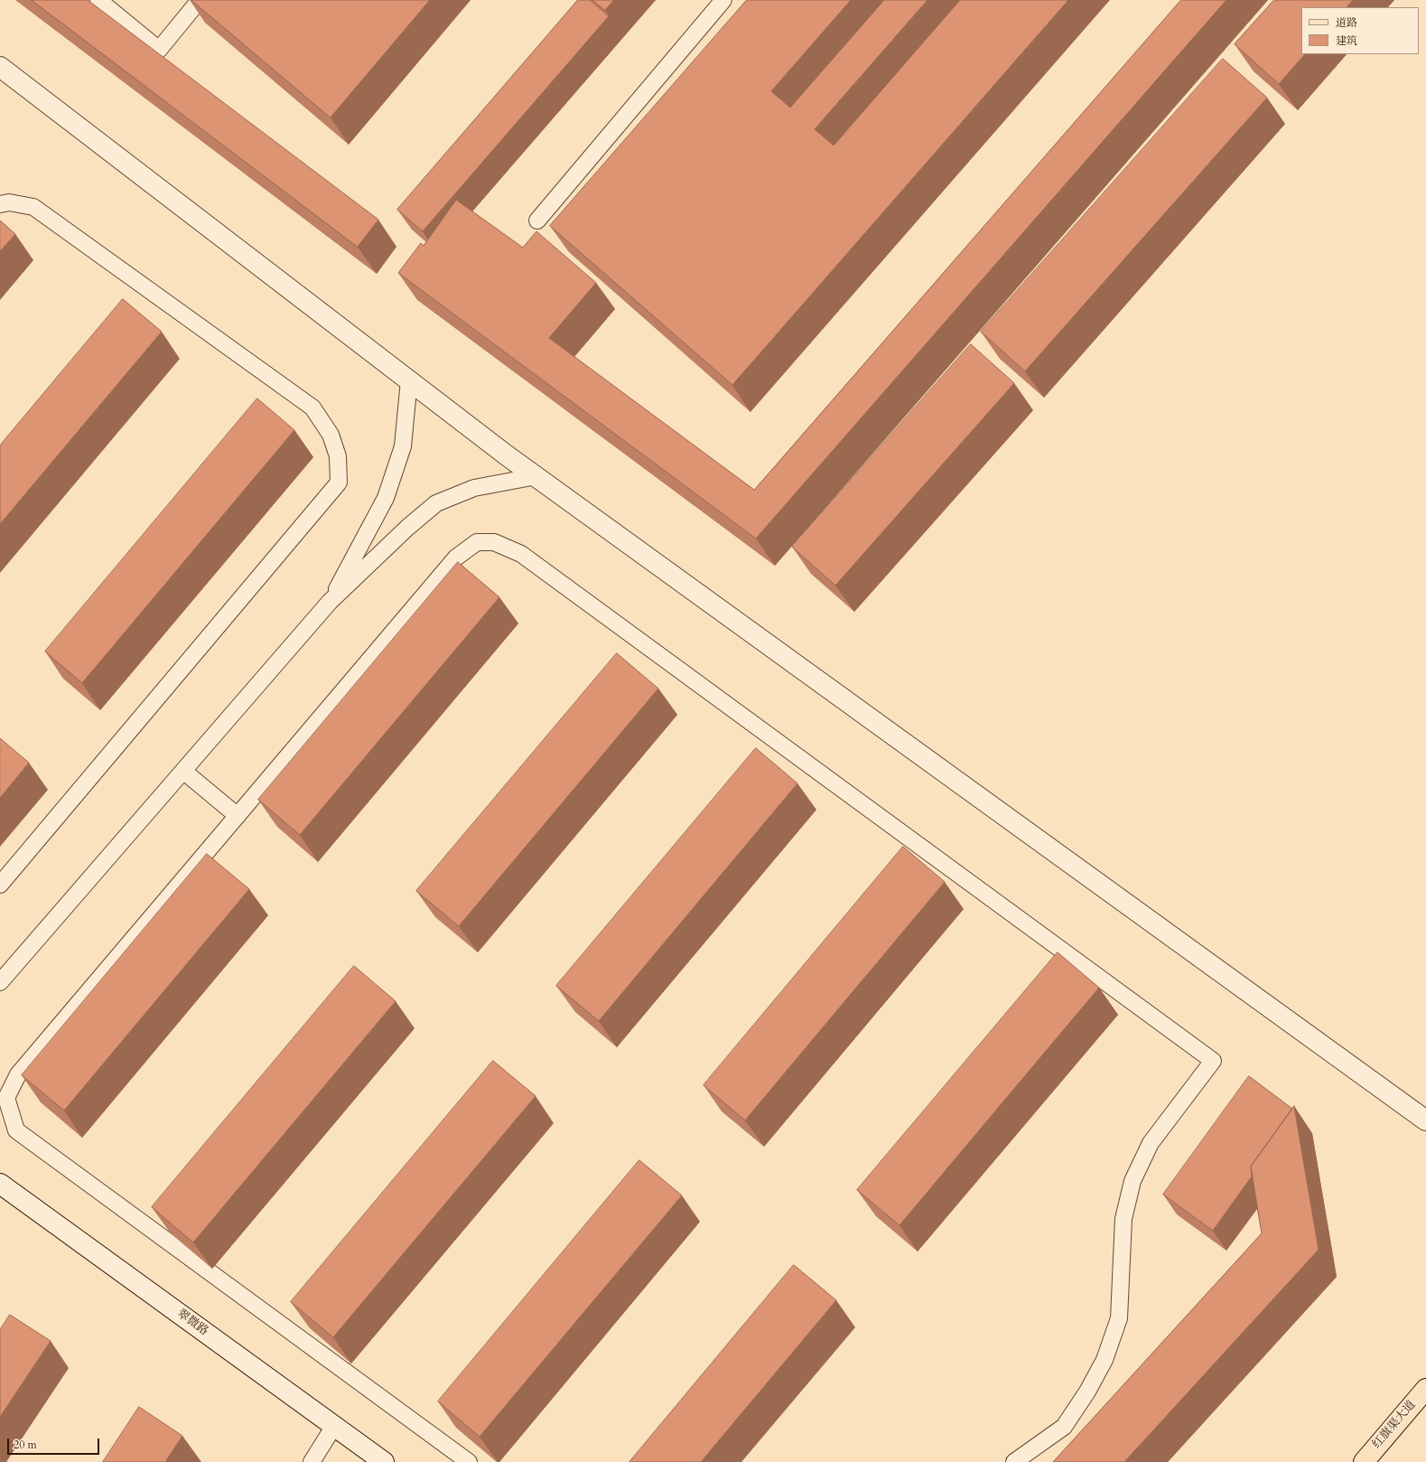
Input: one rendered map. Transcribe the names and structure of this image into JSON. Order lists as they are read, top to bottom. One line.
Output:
{"streets":{"main road":["红旗渠大道"],"street":["翠微路"]},"legend":["道路","建筑"],"scale_bar":"20 m"}
